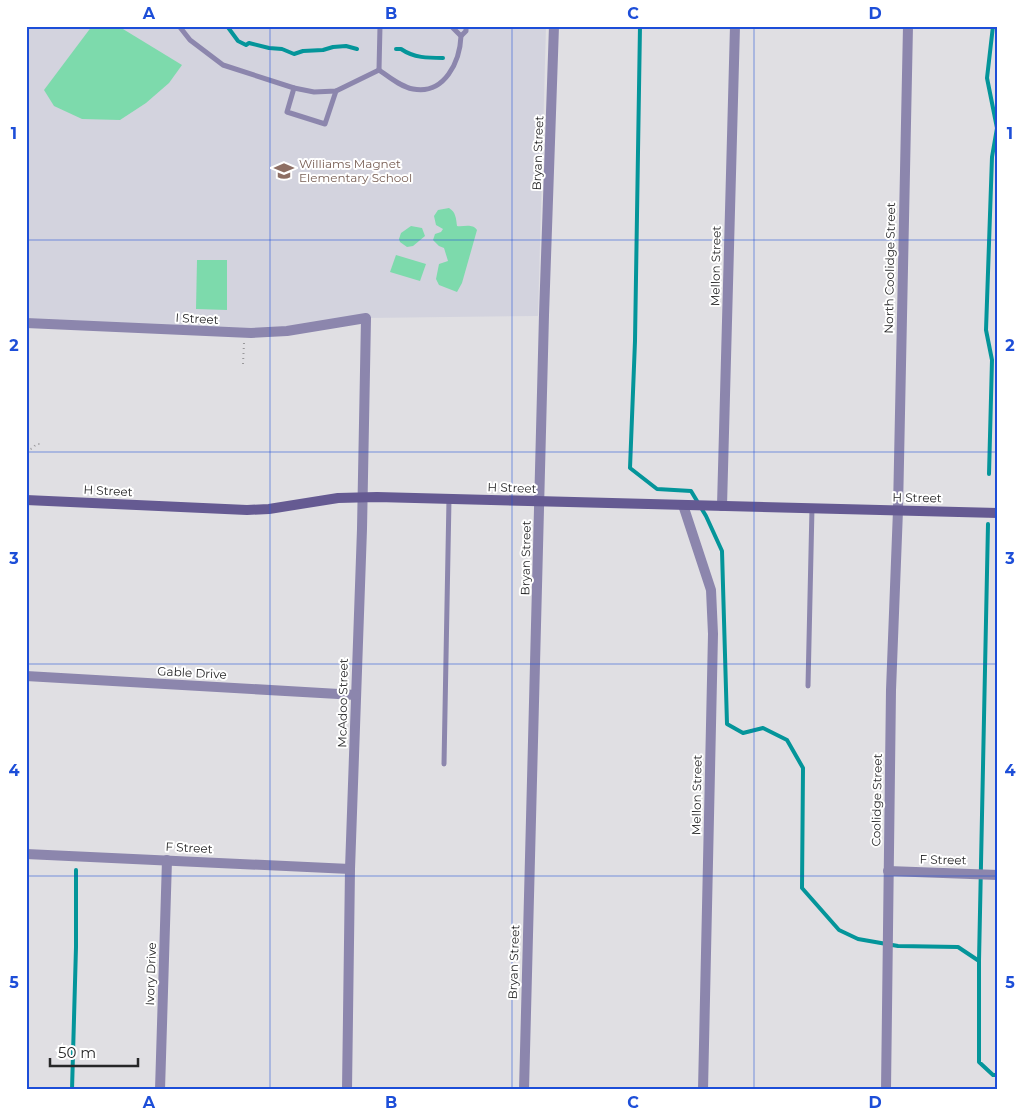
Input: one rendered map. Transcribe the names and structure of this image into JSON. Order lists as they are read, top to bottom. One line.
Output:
{"streets":{"street":["Bryan Street","Mellon Street","North Coolidge Street","I Street","H Street","Gable Drive","McAdoo Street","Coolidge Street","F Street","Ivory Drive"]},"crossings":[["Bryan Street","H Street"],["Mellon Street","H Street"],["North Coolidge Street","H Street"],["North Coolidge Street","Coolidge Street"],["I Street","McAdoo Street"],["H Street","McAdoo Street"],["H Street","Coolidge Street"],["Gable Drive","McAdoo Street"],["McAdoo Street","F Street"],["Coolidge Street","F Street"],["F Street","Ivory Drive"]],"places":{"school or university":["Williams Magnet Elementary School"]},"scale_bar":"50 m","grid":{"columns":["A","B","C","D"],"rows":["1","2","3","4","5"]}}
